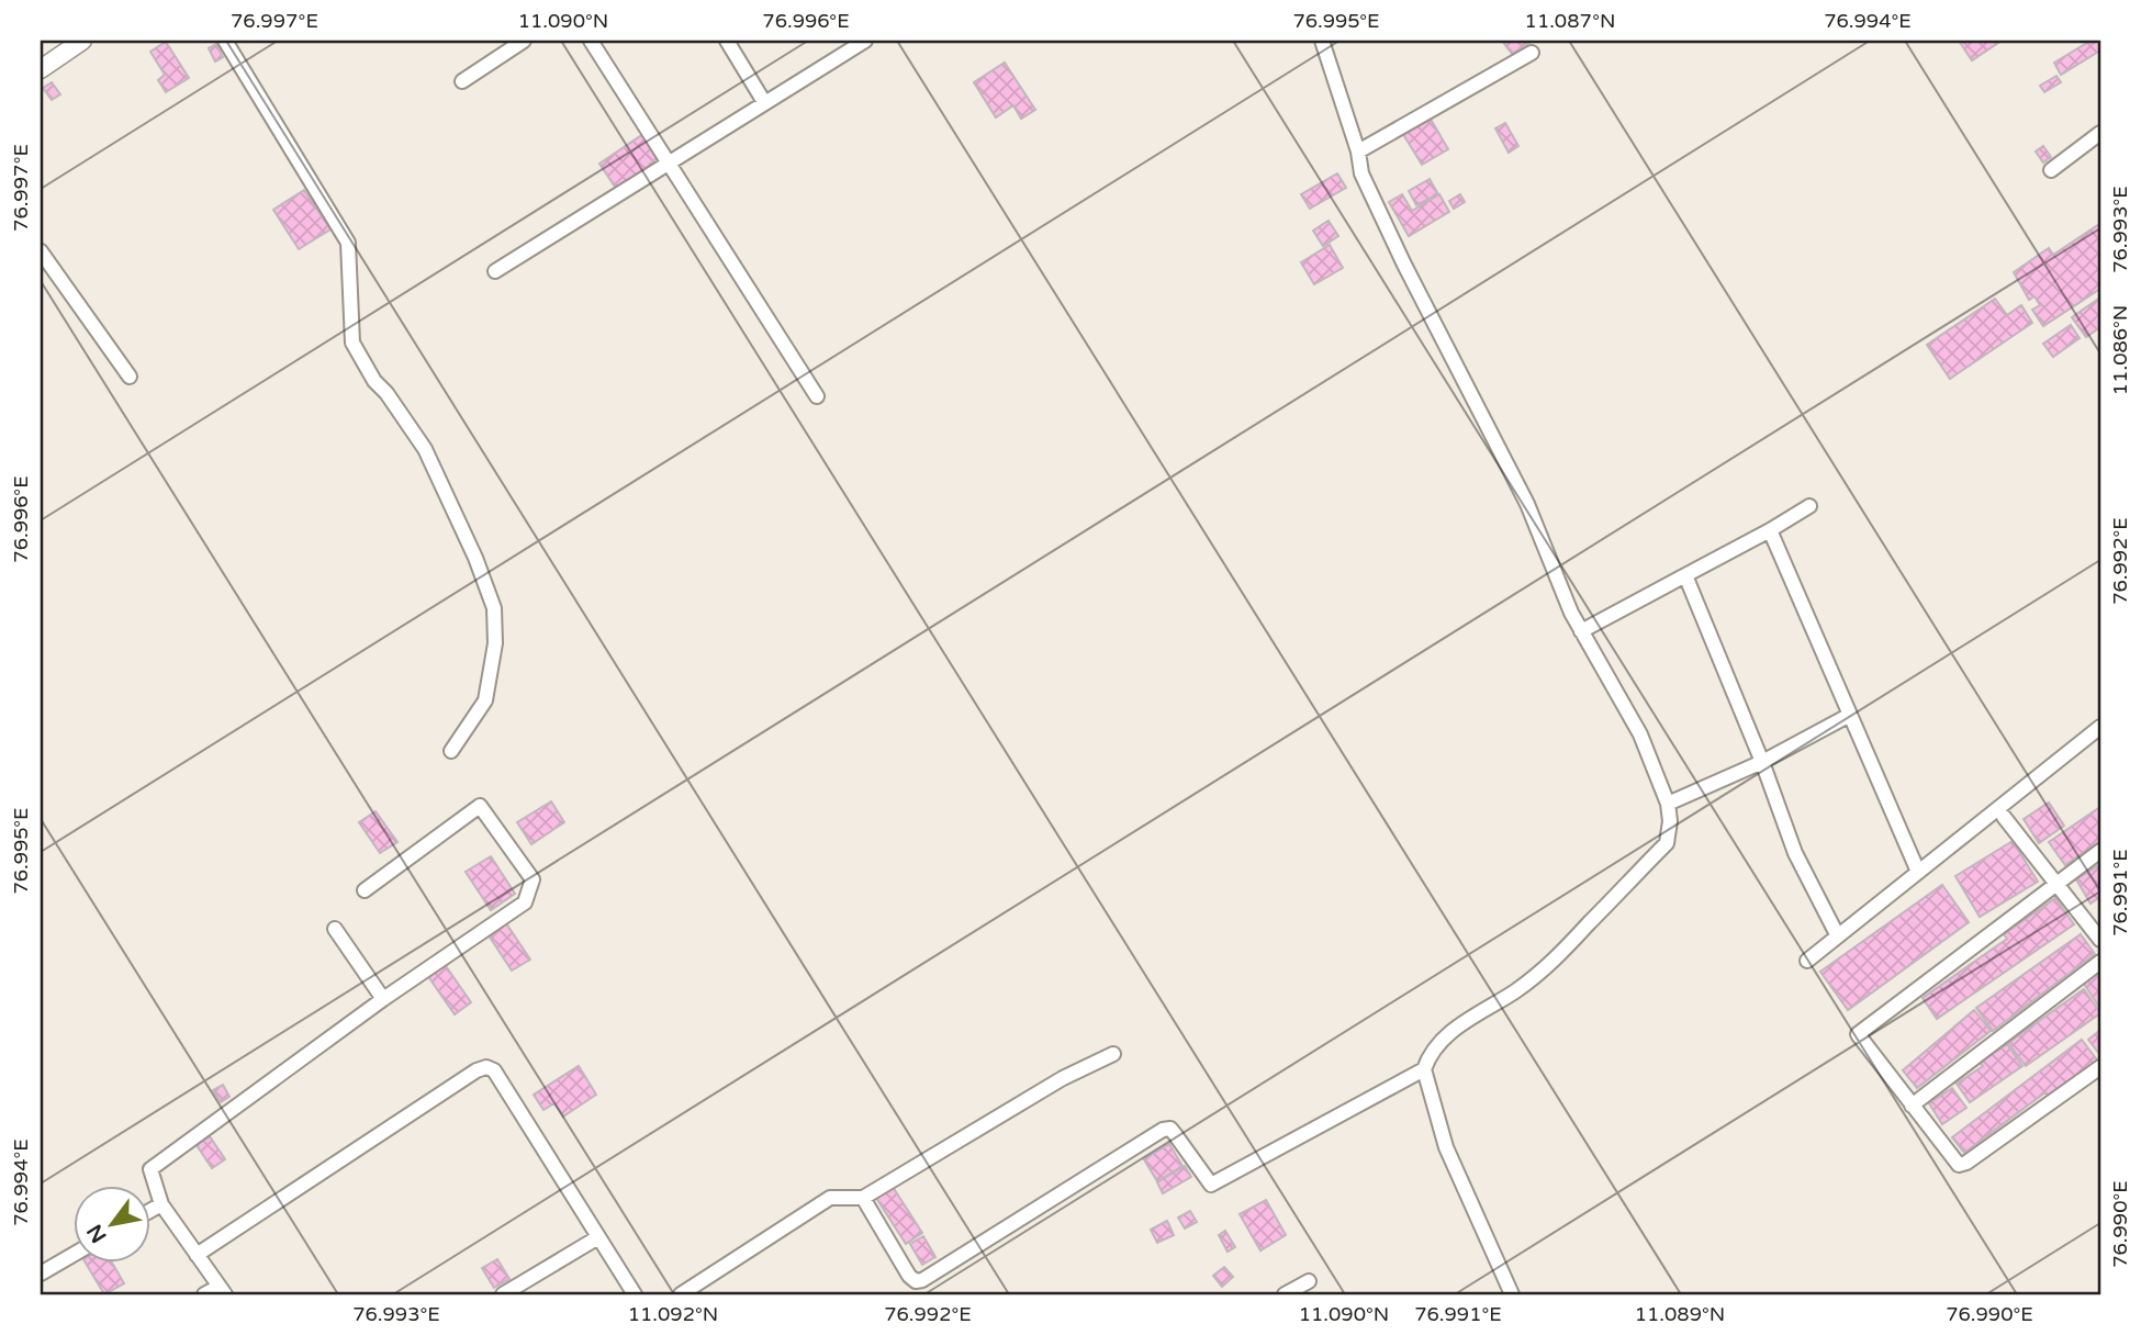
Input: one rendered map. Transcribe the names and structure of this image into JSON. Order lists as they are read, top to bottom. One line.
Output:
{"north":"bottom left","coordinates":["76.997°E","11.090°N","76.996°E","76.995°E","11.087°N","76.994°E","76.993°E","11.086°N","76.992°E","76.991°E","76.990°E","11.092°N","11.089°N"]}
